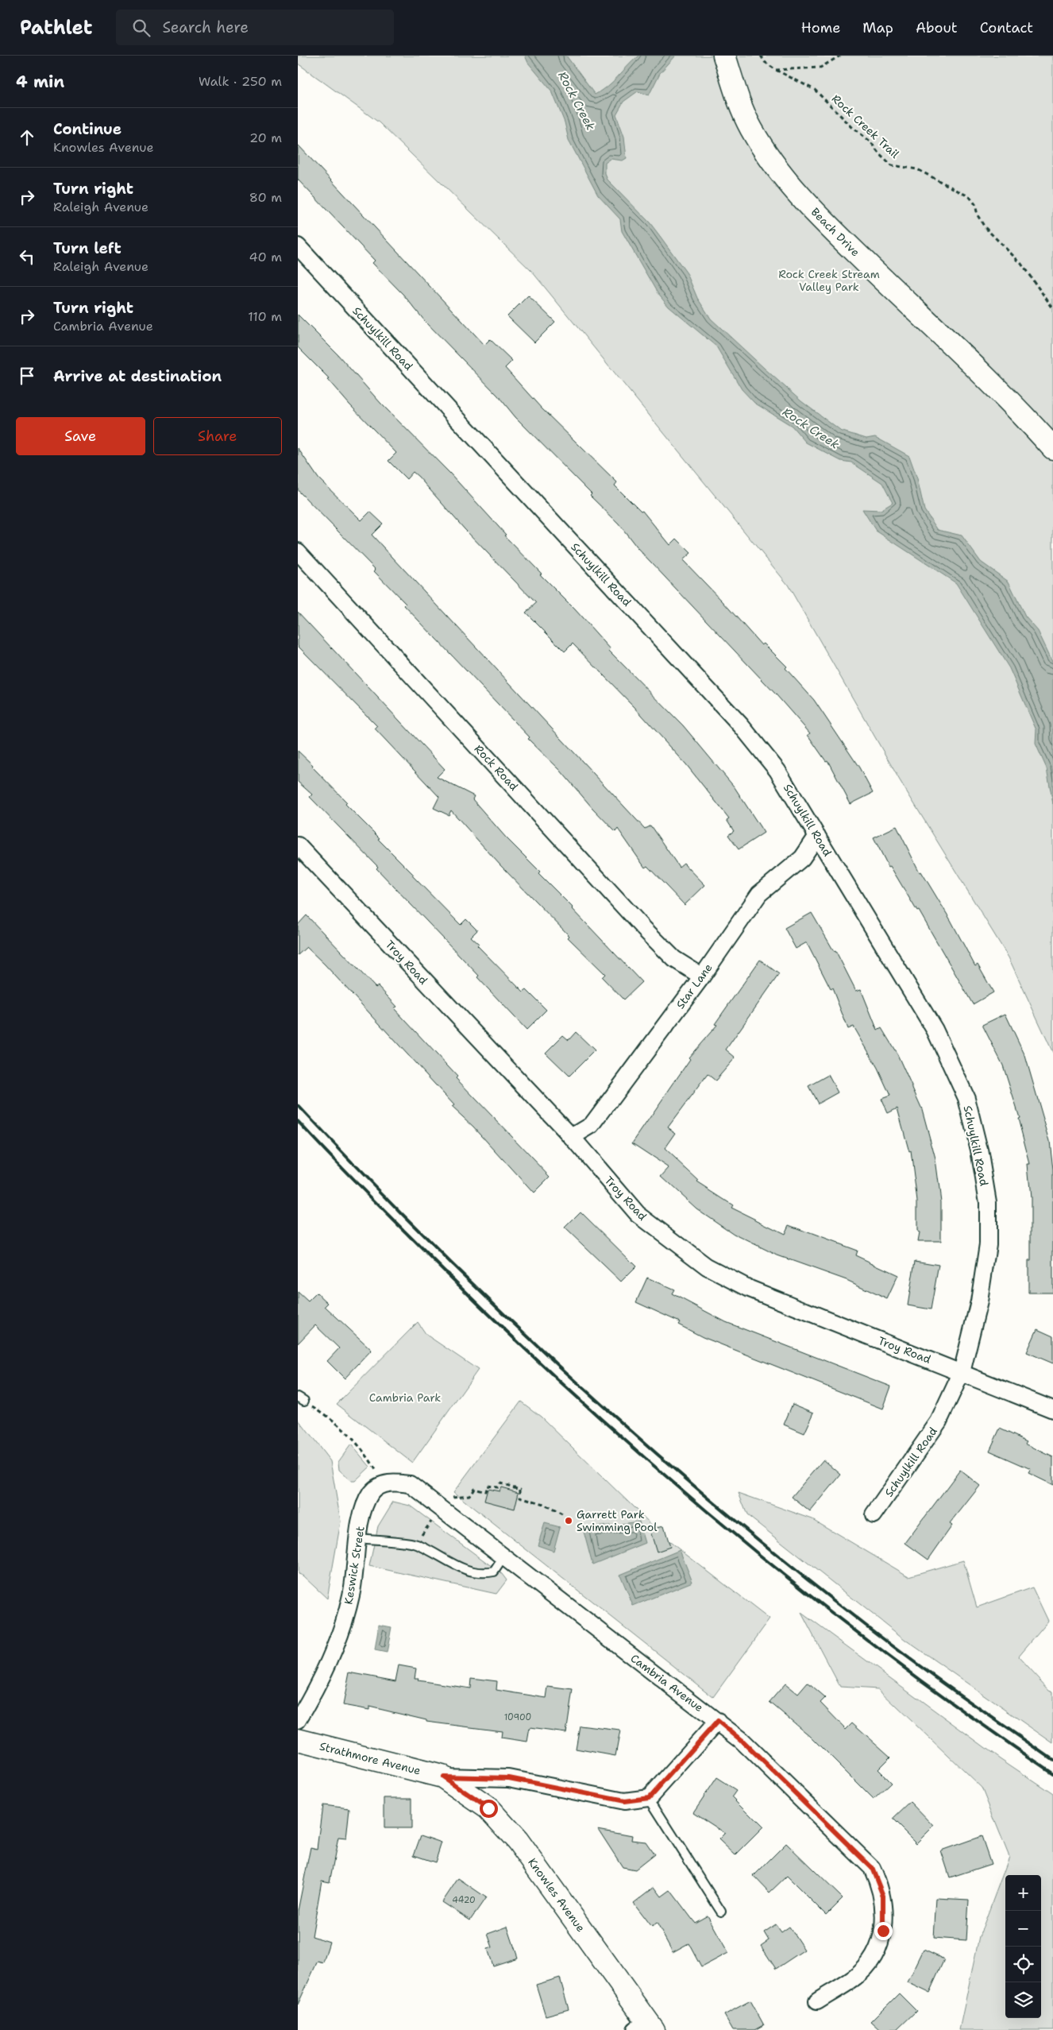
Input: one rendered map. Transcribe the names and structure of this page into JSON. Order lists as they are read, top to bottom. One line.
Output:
{"streets":{"street":["Beach Drive","Schuylkill Road","Rock Road","Troy Road","Star Lane","Keswick Street","Cambria Avenue","Strathmore Avenue","Knowles Avenue"],"path":["Rock Creek Trail"]},"crossings":[["Schuylkill Road","Troy Road"],["Schuylkill Road","Star Lane"],["Rock Road","Star Lane"],["Troy Road","Star Lane"],["Keswick Street","Cambria Avenue"],["Strathmore Avenue","Knowles Avenue"]],"water":["Rock Creek"],"parks":["Rock Creek Stream Valley Park","Cambria Park"],"places":["Garrett Park Swimming Pool"],"house_numbers":["10900","4420"],"page":{"header":"Pathlet","search":"Search here","nav":["Home","Map","About","Contact"],"heading":["4 min","Walk · 250 m"],"list":[["Continue","Knowles Avenue","20 m"],["Turn right","Raleigh Avenue","80 m"],["Turn left","Raleigh Avenue","40 m"],["Turn right","Cambria Avenue","110 m"],"Arrive at destination"],"buttons":["Save","Share"],"map_buttons":["+","−"]}}
